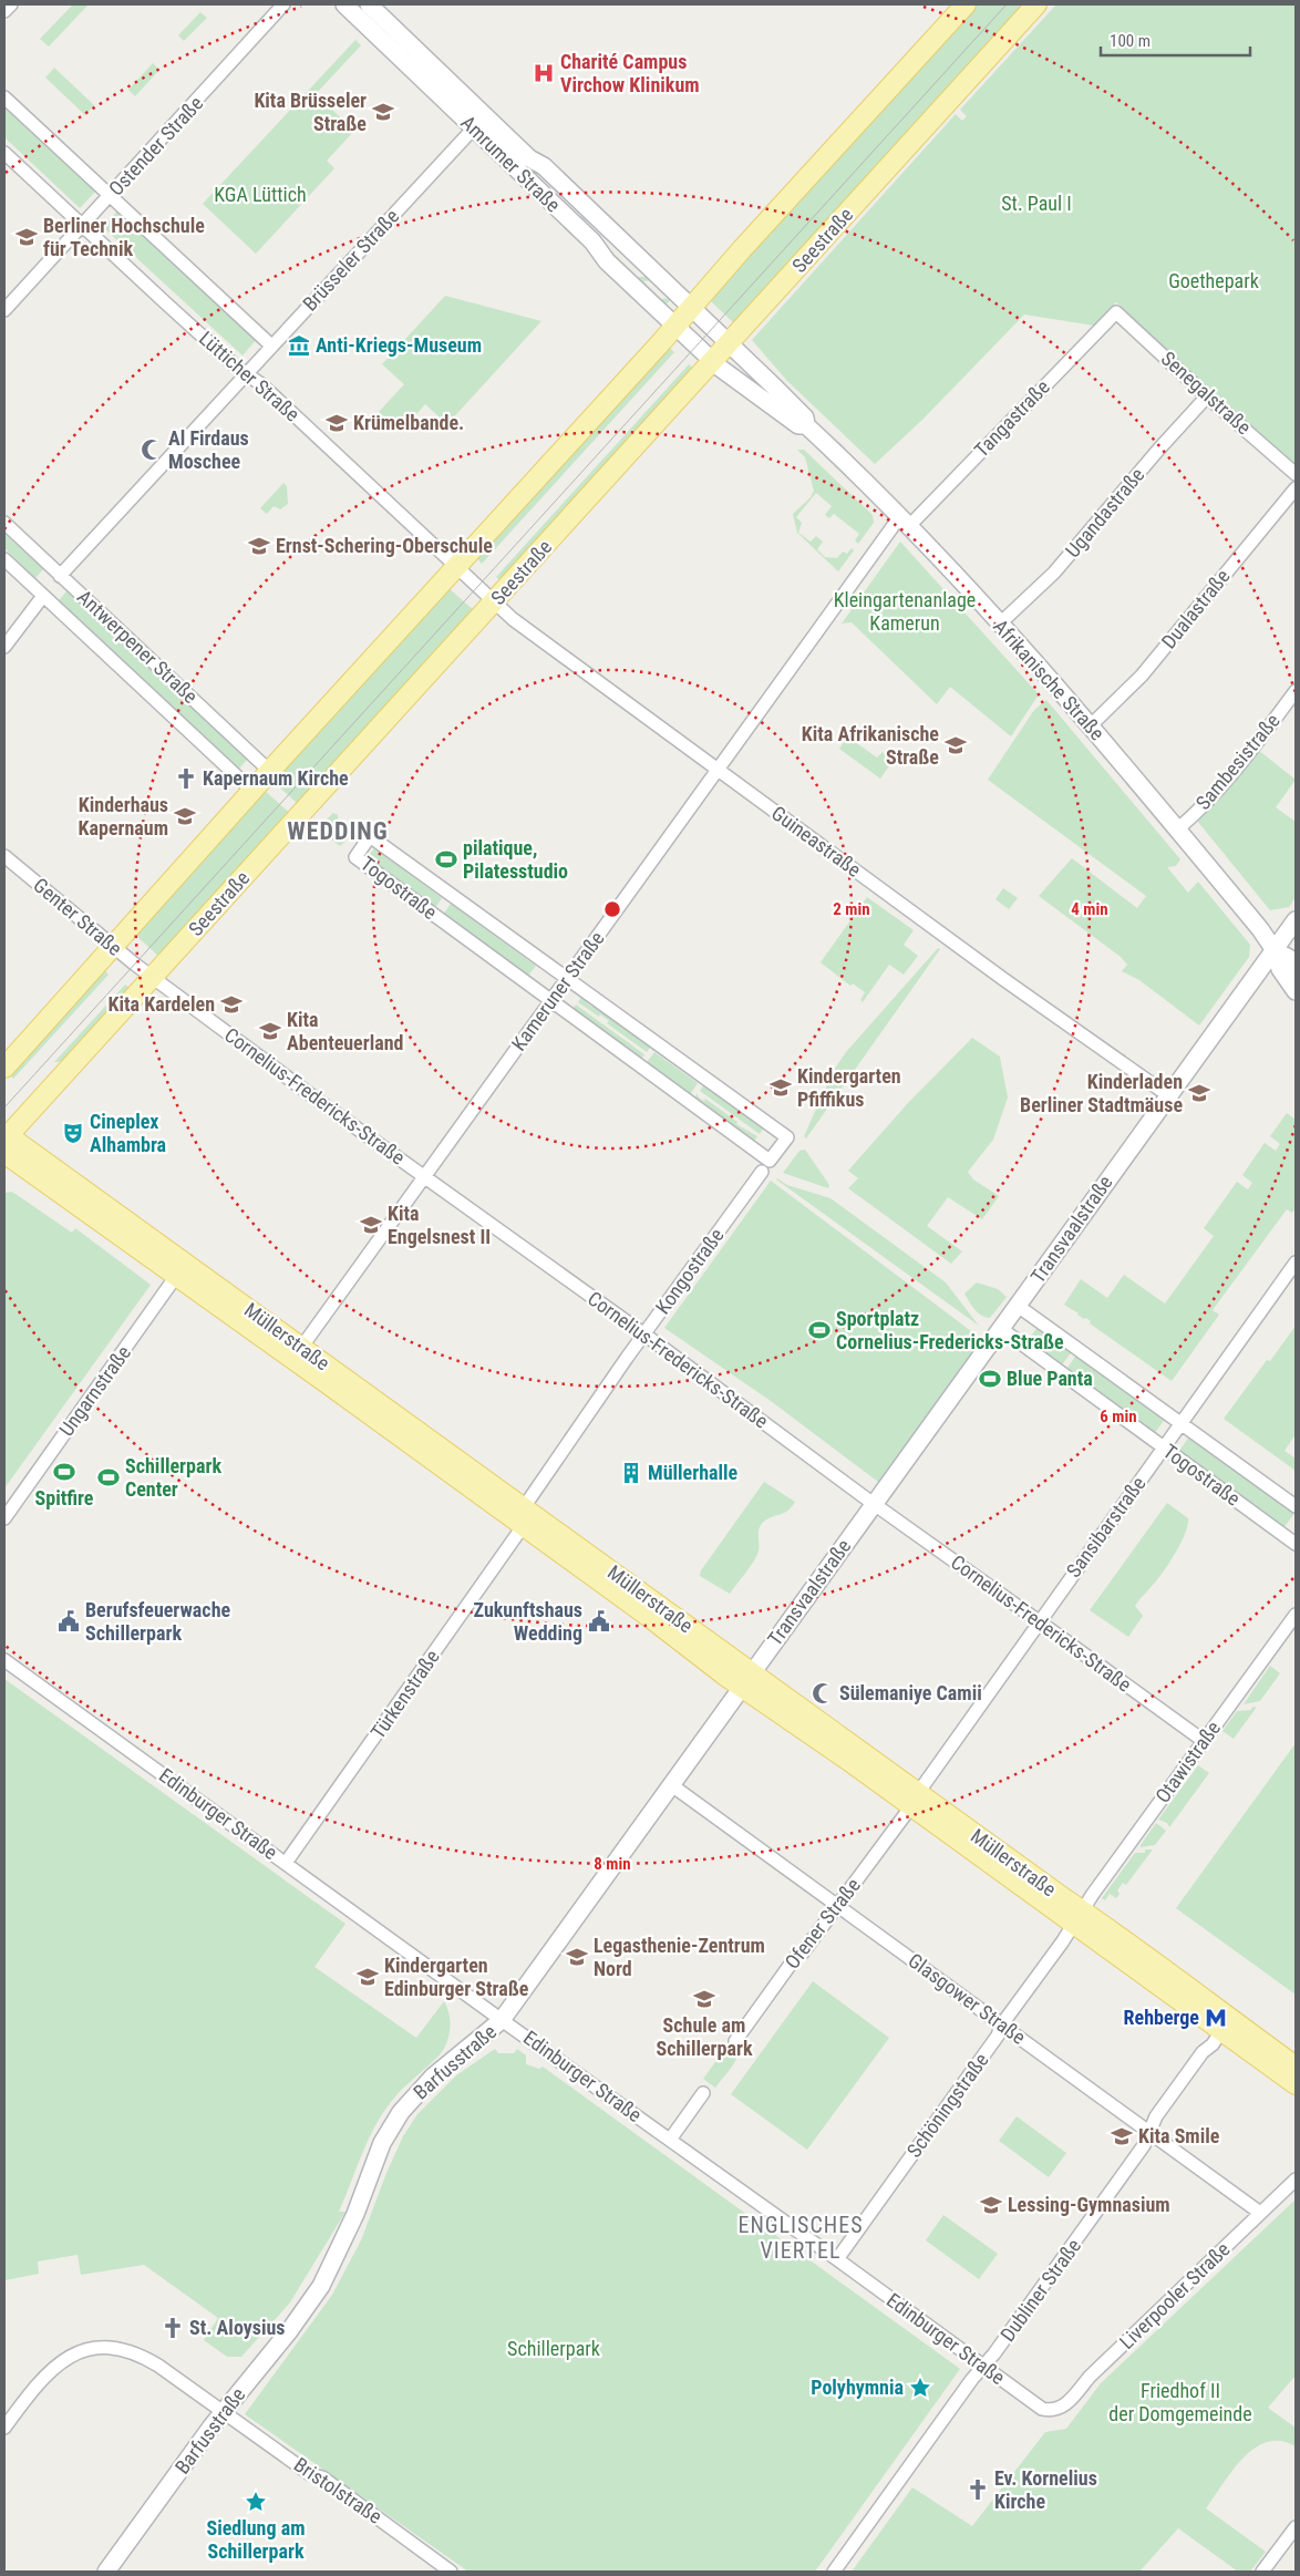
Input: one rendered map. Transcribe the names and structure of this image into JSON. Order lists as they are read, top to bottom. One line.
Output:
{"streets":{"main road":["Amrumer Straße","Seestraße","Afrikanische Straße","Transvaalstraße","Müllerstraße","Barfusstraße"],"street":["Ostender Straße","Brüsseler Straße","Lütticher Straße","Senegalstraße","Tangastraße","Ugandastraße","Dualastraße","Antwerpener Straße","Sambesistraße","Guineastraße","Togostraße","Genter Straße","Kameruner Straße","Cornelius-Fredericks-Straße","Kongostraße","Ungarnstraße","Sansibarstraße","Türkenstraße","Otawistraße","Edinburger Straße","Ofener Straße","Glasgower Straße","Schöningstraße","Dubliner Straße","Liverpooler Straße","Bristolstraße"]},"crossings":[["Ostender Straße","Lütticher Straße"],["Amrumer Straße","Seestraße"],["Amrumer Straße","Brüsseler Straße"],["Amrumer Straße","Afrikanische Straße"],["Seestraße","Lütticher Straße"],["Seestraße","Afrikanische Straße"],["Seestraße","Guineastraße"],["Seestraße","Genter Straße"],["Seestraße","Cornelius-Fredericks-Straße"],["Seestraße","Müllerstraße"],["Brüsseler Straße","Lütticher Straße"],["Brüsseler Straße","Antwerpener Straße"],["Lütticher Straße","Guineastraße"],["Senegalstraße","Tangastraße"],["Senegalstraße","Ugandastraße"],["Tangastraße","Afrikanische Straße"],["Tangastraße","Kameruner Straße"],["Ugandastraße","Afrikanische Straße"],["Dualastraße","Afrikanische Straße"],["Afrikanische Straße","Sambesistraße"],["Afrikanische Straße","Kameruner Straße"],["Afrikanische Straße","Transvaalstraße"],["Guineastraße","Kameruner Straße"],["Guineastraße","Transvaalstraße"],["Togostraße","Kameruner Straße"],["Togostraße","Transvaalstraße"],["Togostraße","Kongostraße"],["Togostraße","Sansibarstraße"],["Genter Straße","Cornelius-Fredericks-Straße"],["Kameruner Straße","Cornelius-Fredericks-Straße"],["Kameruner Straße","Müllerstraße"],["Cornelius-Fredericks-Straße","Transvaalstraße"],["Cornelius-Fredericks-Straße","Kongostraße"],["Cornelius-Fredericks-Straße","Sansibarstraße"],["Cornelius-Fredericks-Straße","Otawistraße"],["Transvaalstraße","Müllerstraße"],["Transvaalstraße","Barfusstraße"],["Kongostraße","Müllerstraße"],["Kongostraße","Türkenstraße"],["Müllerstraße","Ungarnstraße"],["Müllerstraße","Sansibarstraße"],["Müllerstraße","Türkenstraße"],["Müllerstraße","Otawistraße"],["Müllerstraße","Ofener Straße"],["Müllerstraße","Barfusstraße"],["Müllerstraße","Schöningstraße"],["Müllerstraße","Dubliner Straße"],["Sansibarstraße","Ofener Straße"],["Türkenstraße","Edinburger Straße"],["Otawistraße","Schöningstraße"],["Edinburger Straße","Barfusstraße"],["Edinburger Straße","Schöningstraße"],["Edinburger Straße","Dubliner Straße"],["Edinburger Straße","Liverpooler Straße"],["Ofener Straße","Glasgower Straße"],["Glasgower Straße","Barfusstraße"],["Glasgower Straße","Schöningstraße"],["Glasgower Straße","Dubliner Straße"],["Glasgower Straße","Liverpooler Straße"],["Barfusstraße","Bristolstraße"]],"districts":["WEDDING","ENGLISCHES VIERTEL"],"parks":["KGA Lüttich","St. Paul I","Goethepark","Kleingartenanlage Kamerun","Schillerpark","Friedhof II der Domgemeinde"],"places":{"hospital":["Charité Campus Virchow Klinikum"],"school or university":["Kita Brüsseler Straße","Berliner Hochschule für Technik","Krümelbande.","Ernst-Schering-Oberschule","Kita Afrikanische Straße","Kinderhaus Kapernaum","Kita Kardelen","Kita Abenteuerland","Kindergarten Pfiffikus","Kinderladen Berliner Stadtmäuse","Kita Engelsnest II","Legasthenie-Zentrum Nord","Kindergarten Edinburger Straße","Schule am Schillerpark","Kita Smile","Lessing-Gymnasium"],"museum":["Anti-Kriegs-Museum"],"mosque":["Al Firdaus Moschee","Sülemaniye Camii"],"church":["Kapernaum Kirche","St. Aloysius","Ev. Kornelius Kirche"],"sports":["pilatique, Pilatesstudio","Sportplatz Cornelius-Fredericks-Straße","Blue Panta","Spitfire","Schillerpark Center"],"theatre":["Cineplex Alhambra"],"building":["Müllerhalle"],"public building":["Berufsfeuerwache Schillerpark","Zukunftshaus Wedding"],"metro station":["Rehberge"],"place":["Polyhymnia","Siedlung am Schillerpark"]},"scale_bar":"100 m","rings":["2 min","4 min","6 min","8 min"]}
